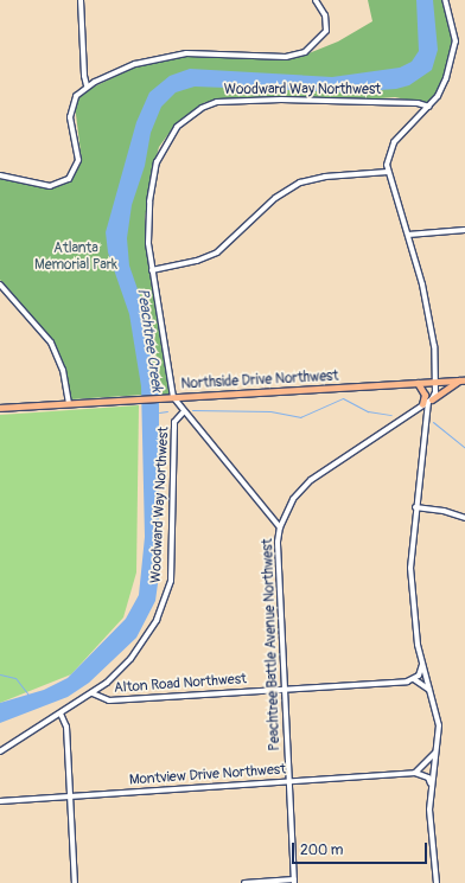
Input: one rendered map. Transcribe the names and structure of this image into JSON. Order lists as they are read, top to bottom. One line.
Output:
{"streets":{"main road":["Northside Drive Northwest"],"street":["Woodward Way Northwest","Peachtree Battle Avenue Northwest","Alton Road Northwest","Montview Drive Northwest"]},"crossings":[["Woodward Way Northwest","Northside Drive Northwest"],["Woodward Way Northwest","Alton Road Northwest"],["Peachtree Battle Avenue Northwest","Alton Road Northwest"],["Peachtree Battle Avenue Northwest","Montview Drive Northwest"]],"water":["Peachtree Creek"],"parks":["Atlanta Memorial Park"],"scale_bar":"200 m"}
